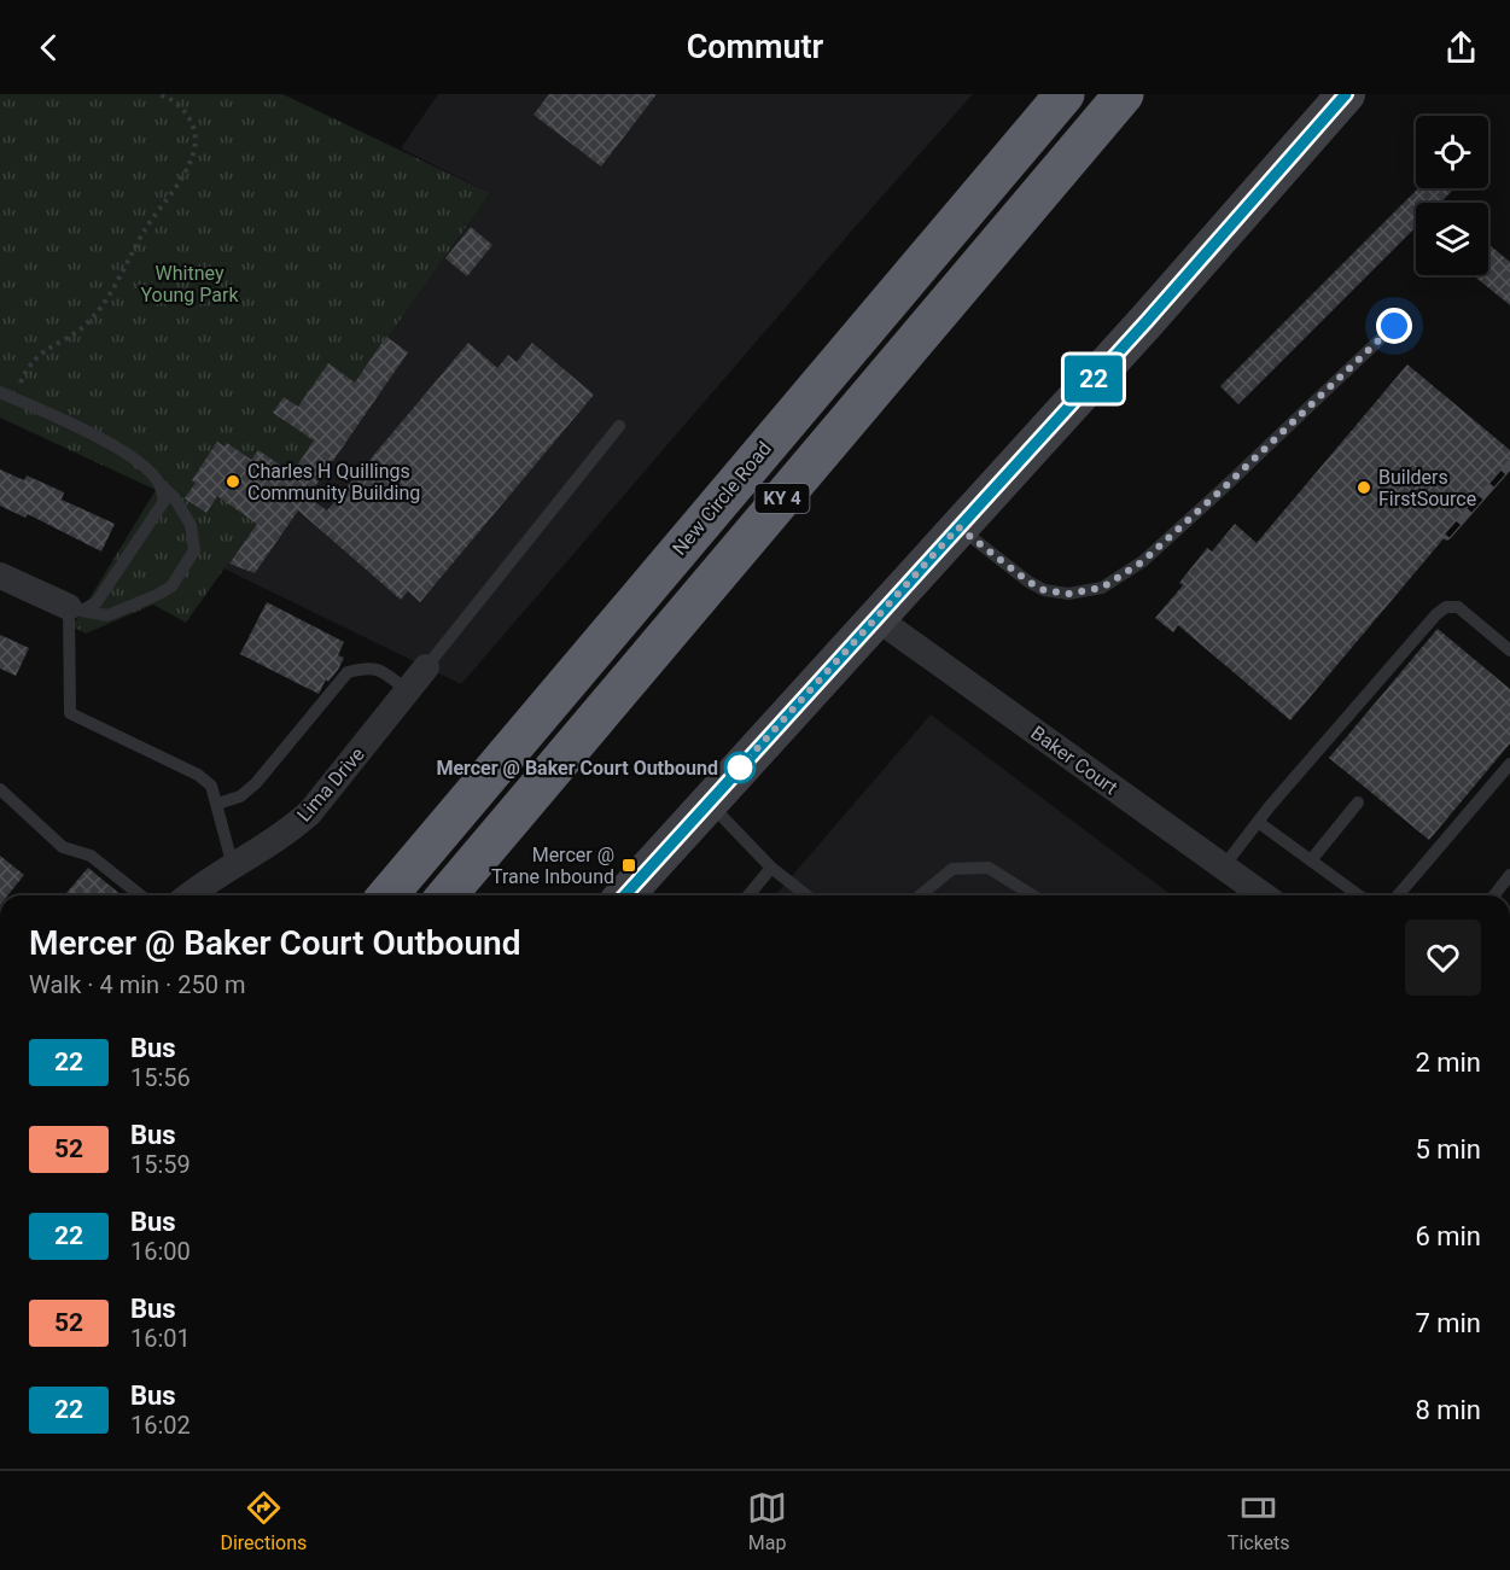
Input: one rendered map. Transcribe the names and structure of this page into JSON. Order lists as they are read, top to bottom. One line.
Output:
{"streets":{"highway":["New Circle Road","KY 4"],"street":["Baker Court","Lima Drive"]},"parks":["Whitney Young Park"],"places":{"other":["Charles H Quillings Community Building","Builders FirstSource","Mercer @ Baker Court Outbound"],"transit":["Mercer @ Trane Inbound"]},"lines":["bus line 22"],"page":{"header":"Commutr","on_map":"22","heading":["Mercer @ Baker Court Outbound","Walk · 4 min · 250 m"],"list":[{"mark":"22","name":"Bus","note":"15:56","value":"2 min"},{"mark":"52","name":"Bus","note":"15:59","value":"5 min"},{"mark":"22","name":"Bus","note":"16:00","value":"6 min"},{"mark":"52","name":"Bus","note":"16:01","value":"7 min"},{"mark":"22","name":"Bus","note":"16:02","value":"8 min"}],"tabs":["Directions","Map","Tickets"]}}
